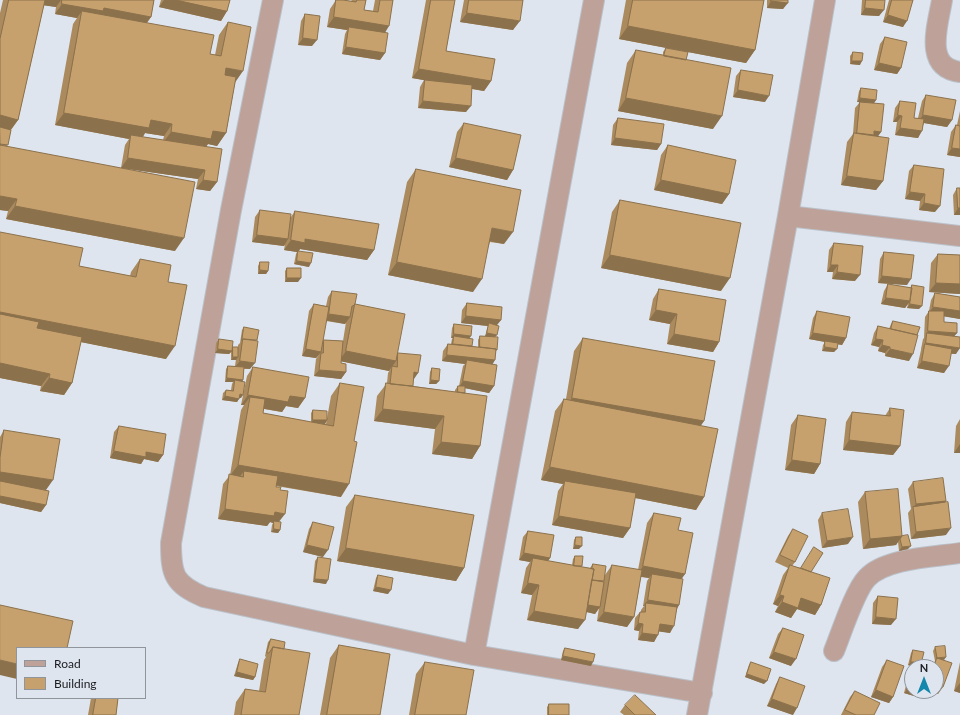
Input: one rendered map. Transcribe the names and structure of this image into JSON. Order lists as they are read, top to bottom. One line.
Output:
{"legend":["Road","Building"],"north":"top"}
